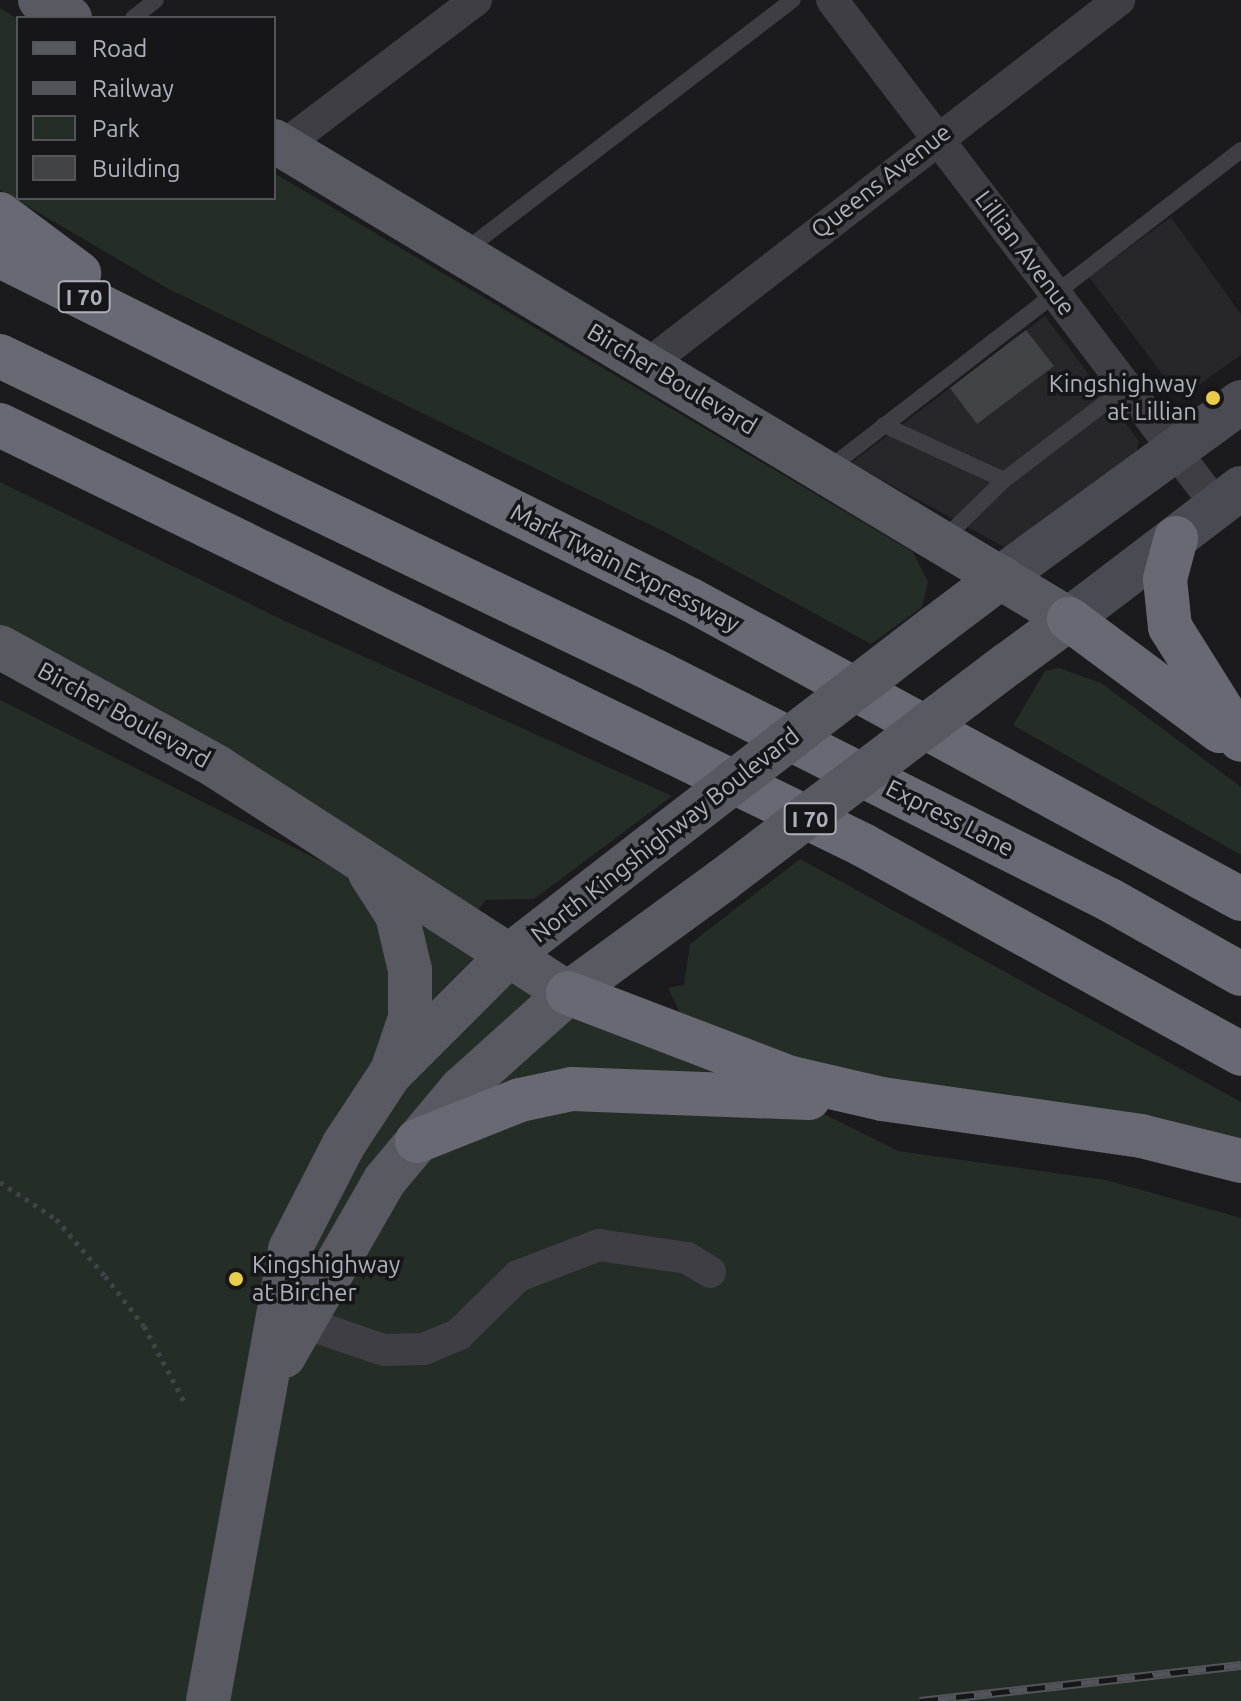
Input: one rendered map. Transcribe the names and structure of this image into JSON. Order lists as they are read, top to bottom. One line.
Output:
{"streets":{"highway":["I 70","Mark Twain Expressway","Express Lane"],"main road":["Bircher Boulevard","North Kingshighway Boulevard"],"street":["Queens Avenue","Lillian Avenue"]},"crossings":[["Queens Avenue","Lillian Avenue"],["Queens Avenue","Bircher Boulevard"],["Lillian Avenue","North Kingshighway Boulevard"],["Bircher Boulevard","North Kingshighway Boulevard"]],"places":["Kingshighway at Lillian","Kingshighway at Bircher"],"legend":["Road","Railway","Park","Building"]}
